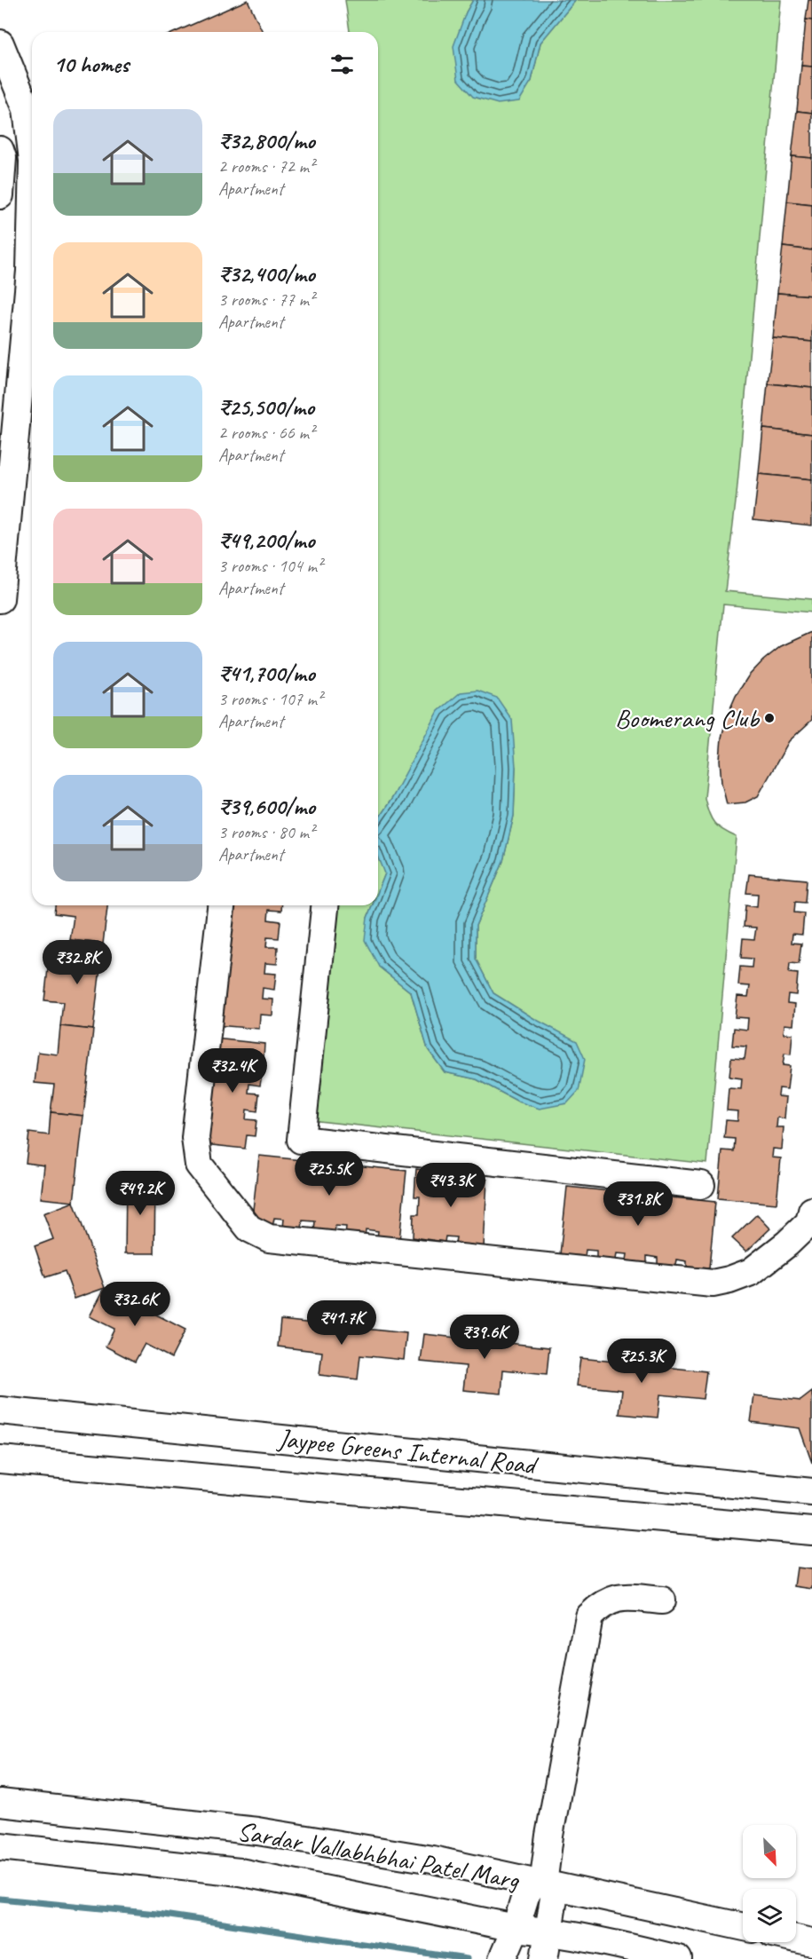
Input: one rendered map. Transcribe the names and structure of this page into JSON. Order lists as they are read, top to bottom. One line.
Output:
{"streets":{"street":["Jaypee Greens Internal Road","Sardar Vallabhbhai Patel Marg"]},"places":["Boomerang Club"],"north":"bottom right","page":{"heading":"10 homes","list":[{"name":"₹32,800/mo","note":"2 rooms · 72 m² · Apartment"},{"name":"₹32,400/mo","note":"3 rooms · 77 m² · Apartment"},{"name":"₹25,500/mo","note":"2 rooms · 66 m² · Apartment"},{"name":"₹49,200/mo","note":"3 rooms · 104 m² · Apartment"},{"name":"₹41,700/mo","note":"3 rooms · 107 m² · Apartment"},{"name":"₹39,600/mo","note":"3 rooms · 80 m² · Apartment"}],"price":["₹32.8K","₹32.4K","₹25.5K","₹43.3K","₹49.2K","₹31.8K","₹32.6K","₹41.7K","₹39.6K","₹25.3K"]}}
